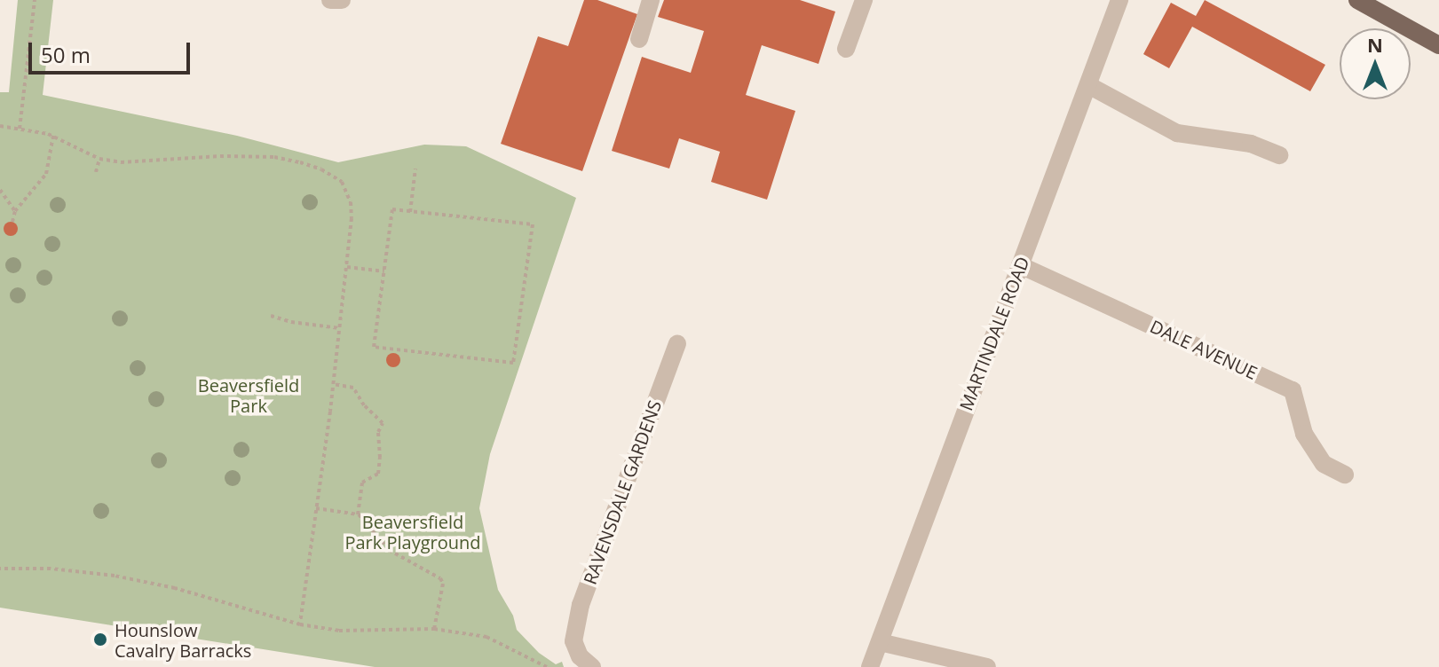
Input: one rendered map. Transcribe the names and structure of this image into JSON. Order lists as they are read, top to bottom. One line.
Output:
{"streets":{"street":["MARTINDALE ROAD","DALE AVENUE","RAVENSDALE GARDENS"]},"crossings":[["MARTINDALE ROAD","DALE AVENUE"]],"parks":["Beaversfield Park","Beaversfield Park Playground"],"places":["Hounslow Cavalry Barracks"],"scale_bar":"50 m","north":"top"}
